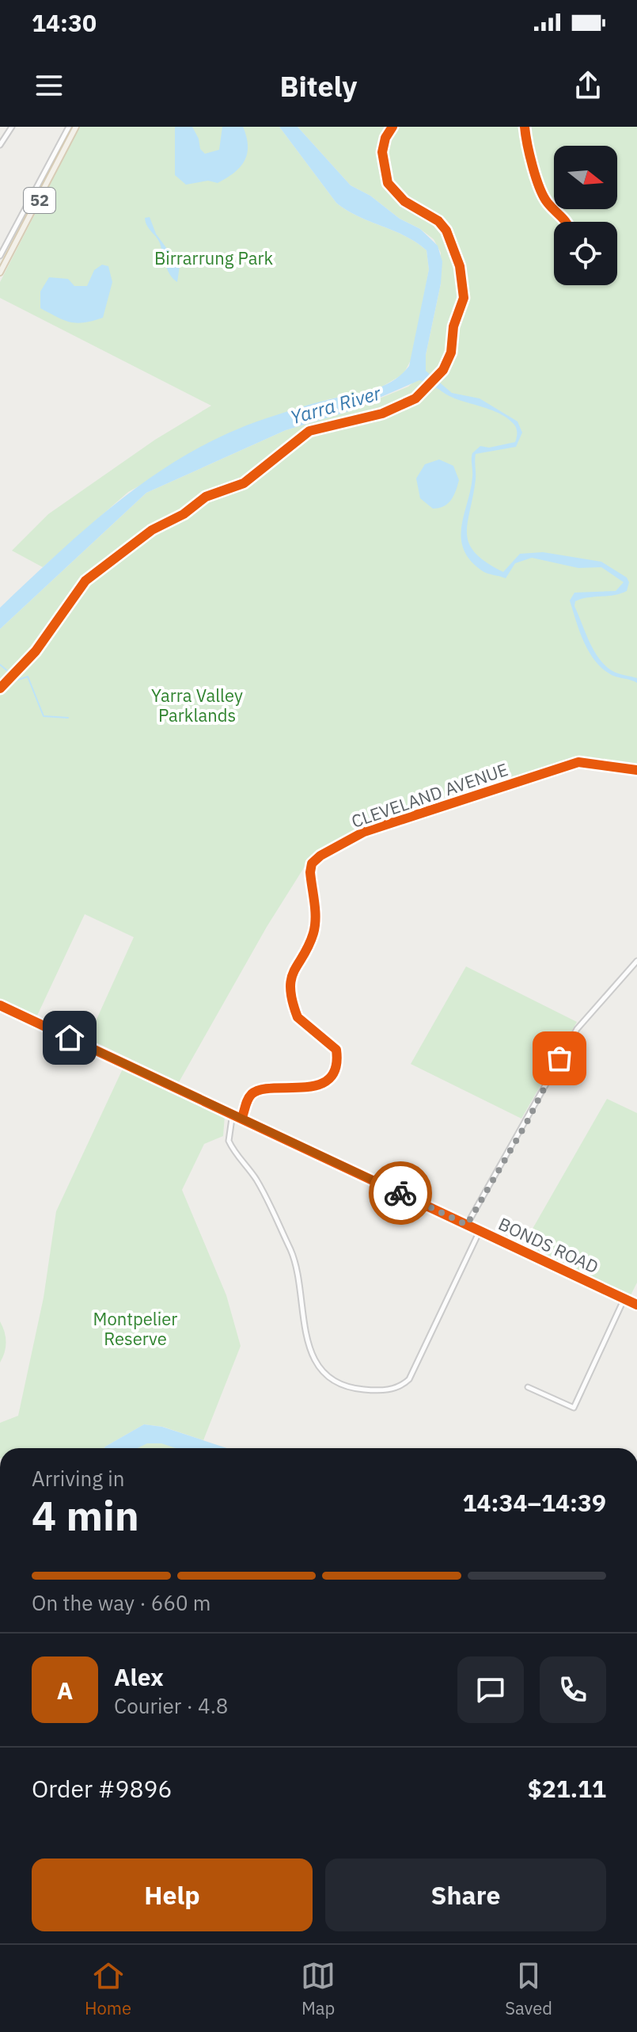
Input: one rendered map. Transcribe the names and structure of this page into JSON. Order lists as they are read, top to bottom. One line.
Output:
{"streets":{"main road":["52"],"street":["CLEVELAND AVENUE","BONDS ROAD"]},"water":["Yarra River"],"parks":["Birrarrung Park","Yarra Valley Parklands","Montpelier Reserve"],"north":"right","page":{"status":"14:30","header":"Bitely","heading":["4 min","Arriving in","14:34–14:39"],"panel":["Alex","Courier · 4.8","Order #9896","$21.11"],"bar":"On the way · 660 m","round":"A","buttons":["Help","Share"],"tabs":["Home","Map","Saved"]}}
